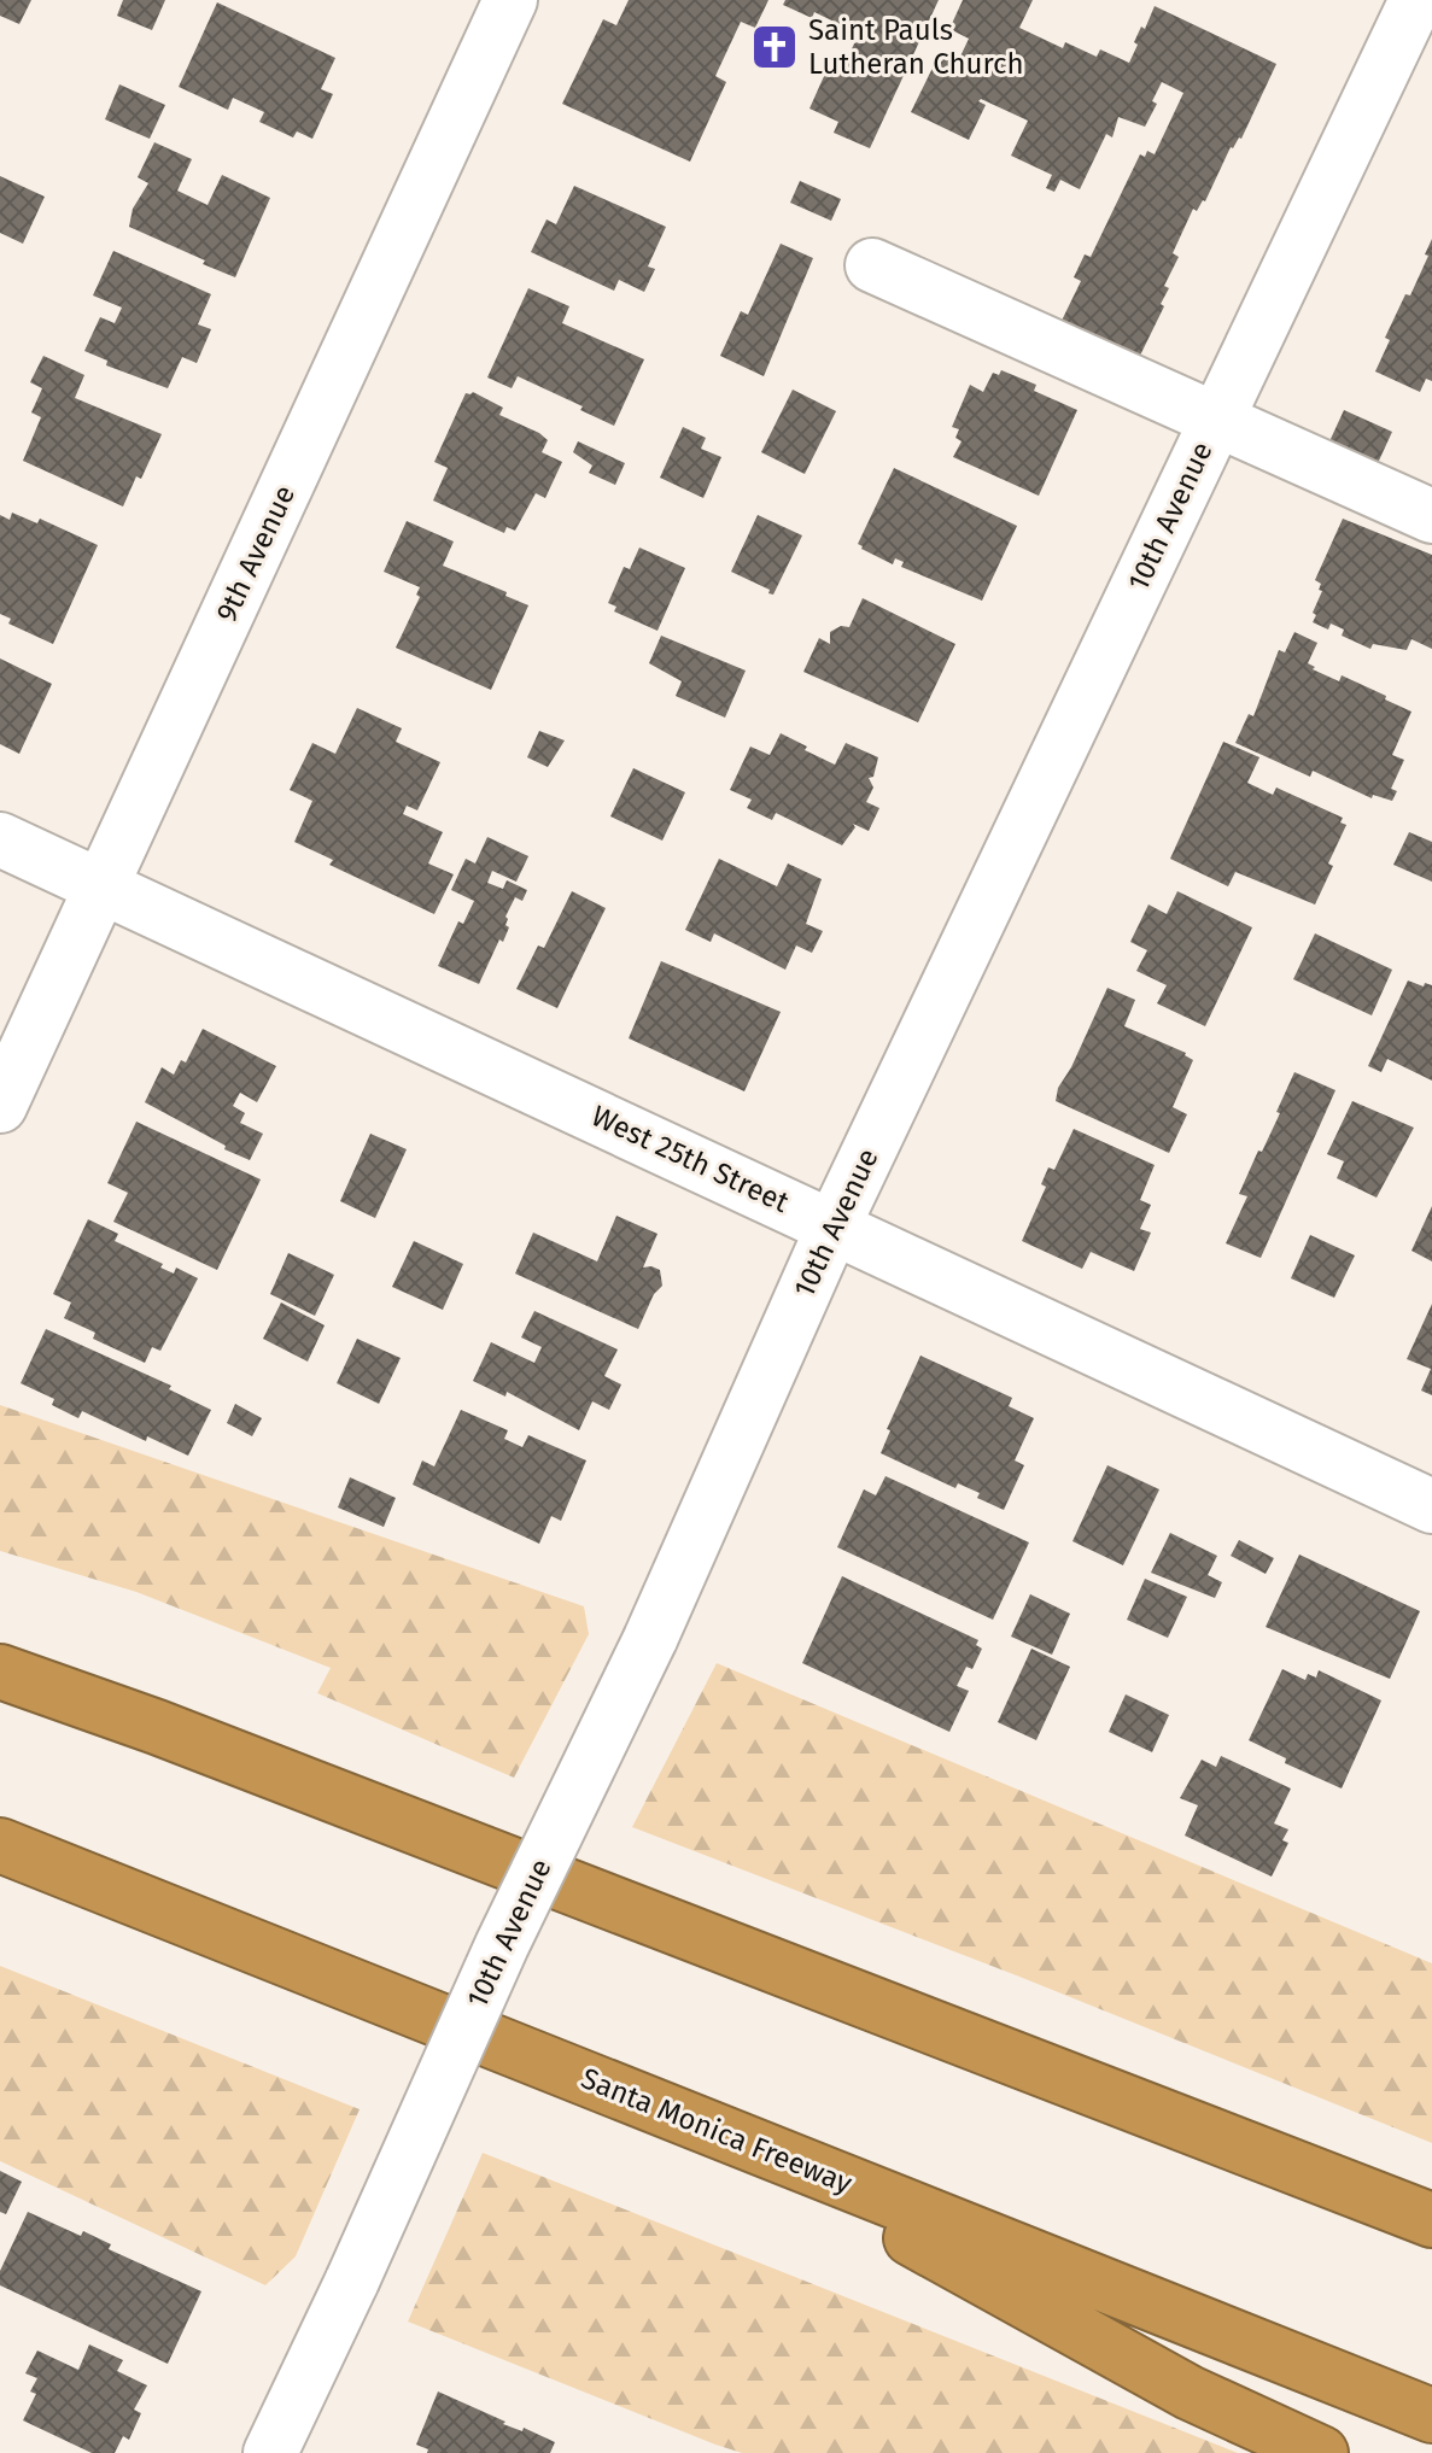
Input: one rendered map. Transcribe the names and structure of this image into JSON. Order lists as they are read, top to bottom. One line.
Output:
{"streets":{"highway":["Santa Monica Freeway"],"street":["10th Avenue","9th Avenue","West 25th Street"]},"crossings":[["10th Avenue","West 25th Street"],["9th Avenue","West 25th Street"]],"places":{"church":["Saint Pauls Lutheran Church"]}}
